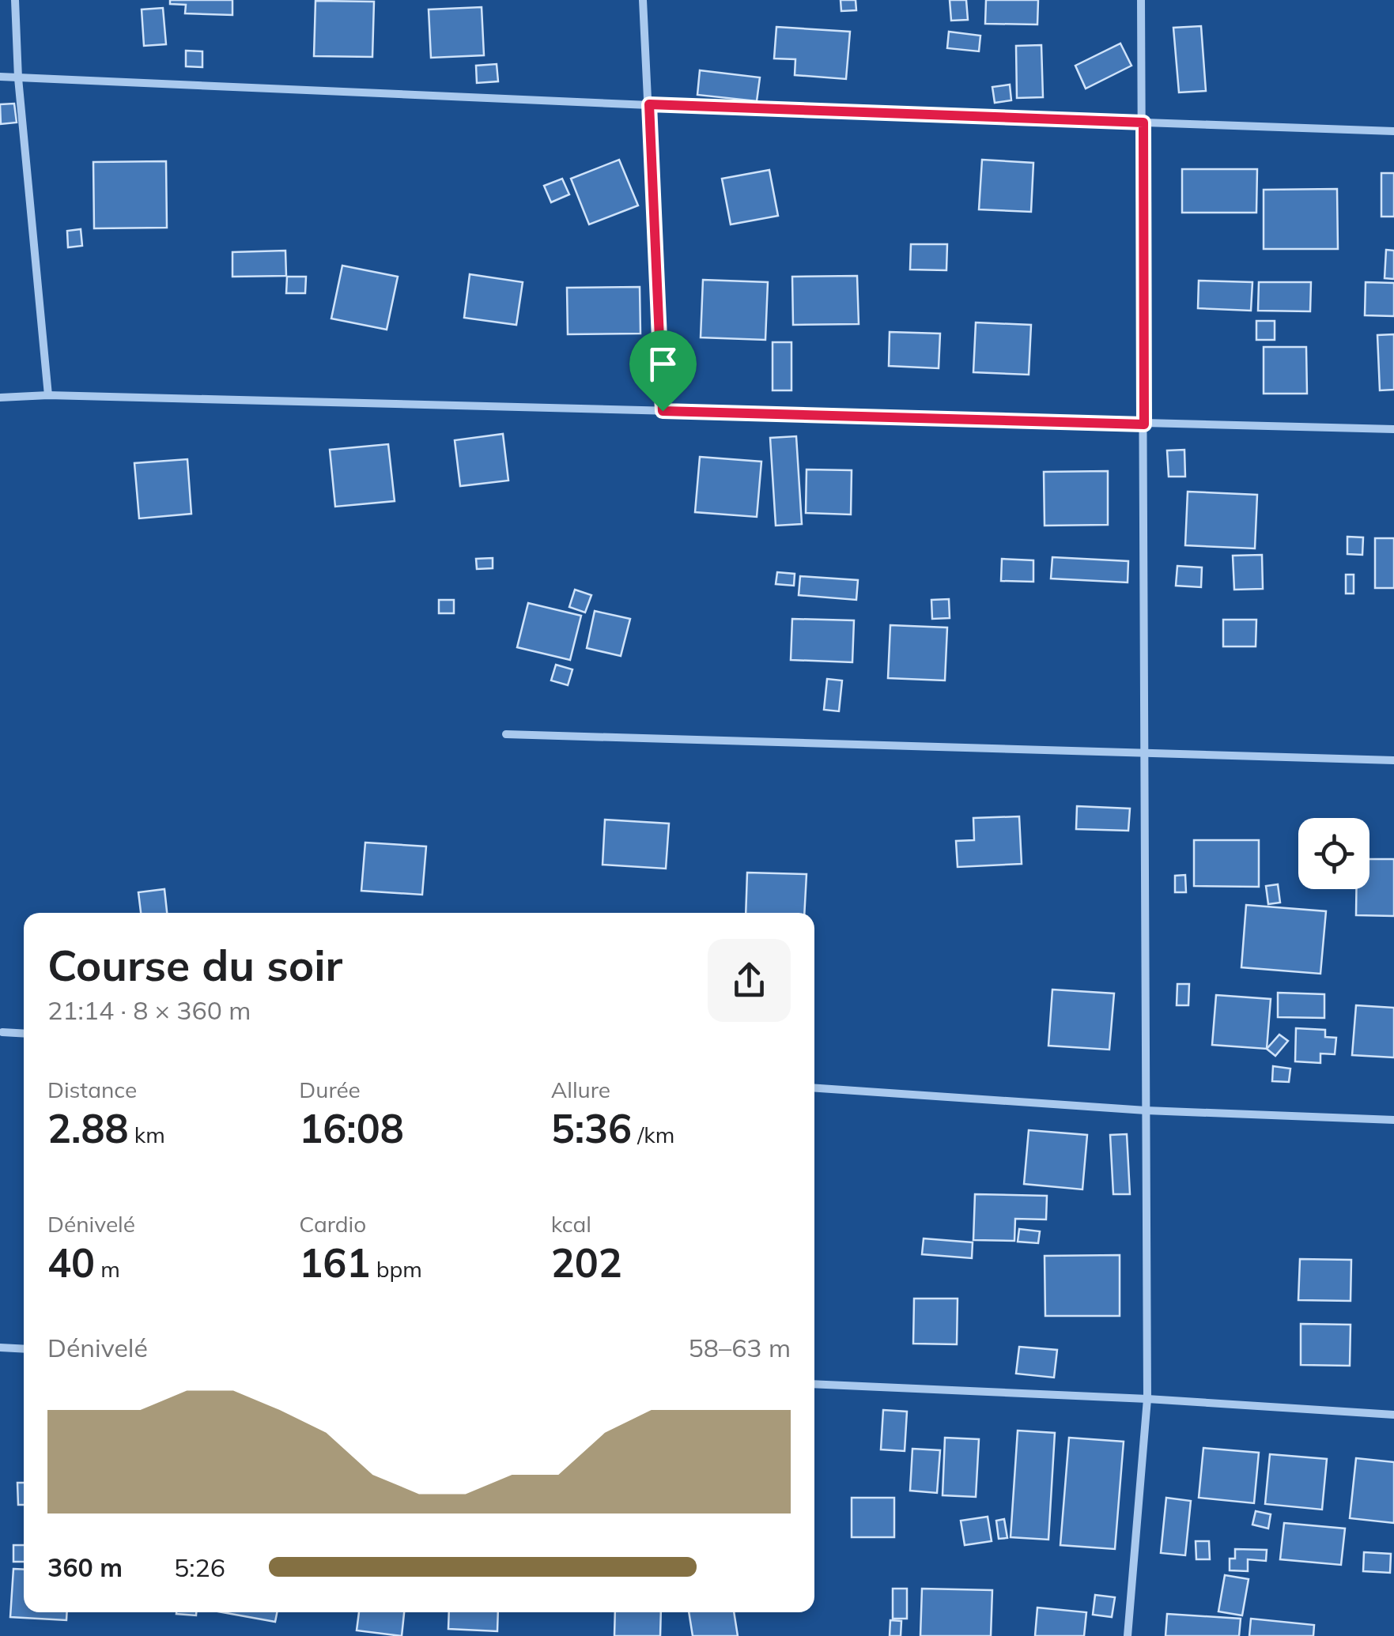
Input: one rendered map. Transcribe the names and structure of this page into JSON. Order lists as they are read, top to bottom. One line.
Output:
{"page":{"heading":["Course du soir","21:14 · 8 × 360 m"],"stats":[["Distance","2.88 km"],["Durée","16:08"],["Allure","5:36 /km"],["Dénivelé","40 m"],["Cardio","161 bpm"],["kcal","202"]],"chart":["Dénivelé","58–63 m"],"list":[{"name":"360 m","note":"5:26"}]}}
